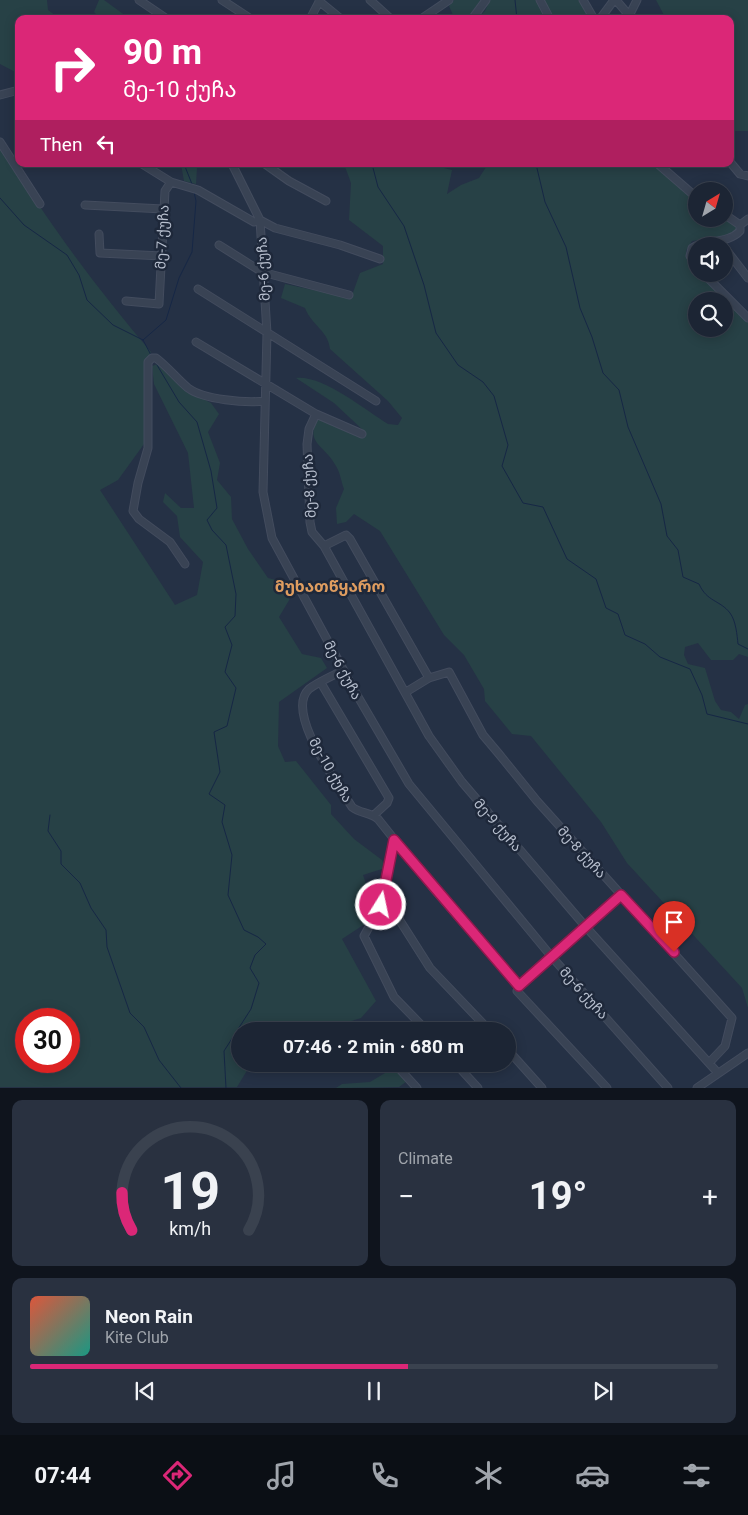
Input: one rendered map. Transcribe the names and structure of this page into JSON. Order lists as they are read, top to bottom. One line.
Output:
{"streets":{"street":["მე-7 ქუჩა","მე-6 ქუჩა","მე-8 ქუჩა","მე-10 ქუჩა","მე-9 ქუჩა"]},"crossings":[["მე-6 ქუჩა","მე-10 ქუჩა"],["მე-8 ქუჩა","მე-9 ქუჩა"]],"districts":["მუხათწყარო"],"north":"top right","page":{"turn":["90 m","მე-10 ქუჩა"],"then":"Then","limit":"30","trip":"07:46 · 2 min · 680 m","tile":"Climate","heat":["−","19°","+"],"song":["Neon Rain","Kite Club"],"tabs":"07:44","gauge":["19","km/h"]}}
